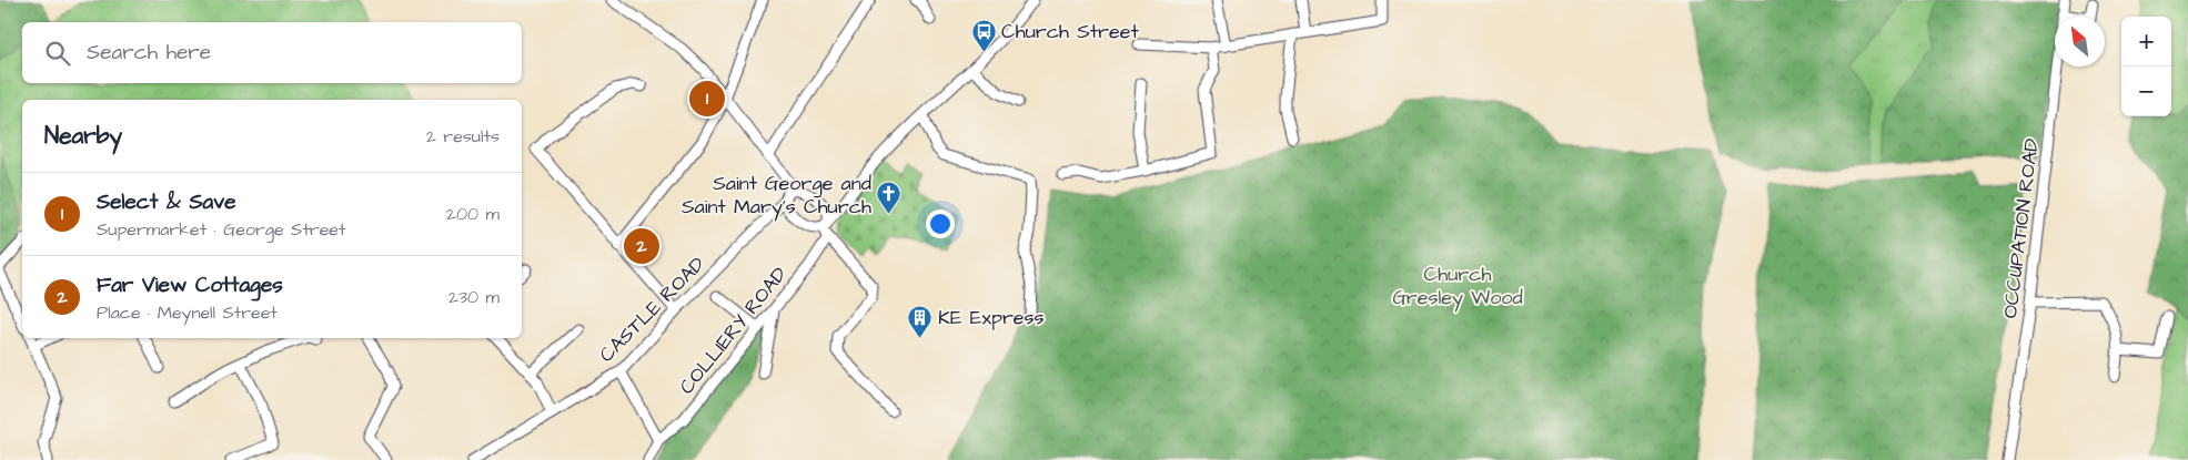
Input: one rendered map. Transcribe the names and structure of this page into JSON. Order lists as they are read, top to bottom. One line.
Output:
{"streets":{"street":["OCCUPATION ROAD","CASTLE ROAD","COLLIERY ROAD"]},"parks":["Church Gresley Wood"],"places":{"bus stop":["Church Street"],"church":["Saint George and Saint Mary's Church"],"building":["KE Express"]},"north":"top left","page":{"map_buttons":["+","−"],"search":"Search here","pins":["1","2"],"heading":["Nearby","2 results"],"list":[{"mark":"1","name":"Select & Save","note":"Supermarket · George Street","value":"200 m"},{"mark":"2","name":"Far View Cottages","note":"Place · Meynell Street","value":"230 m"}]}}
